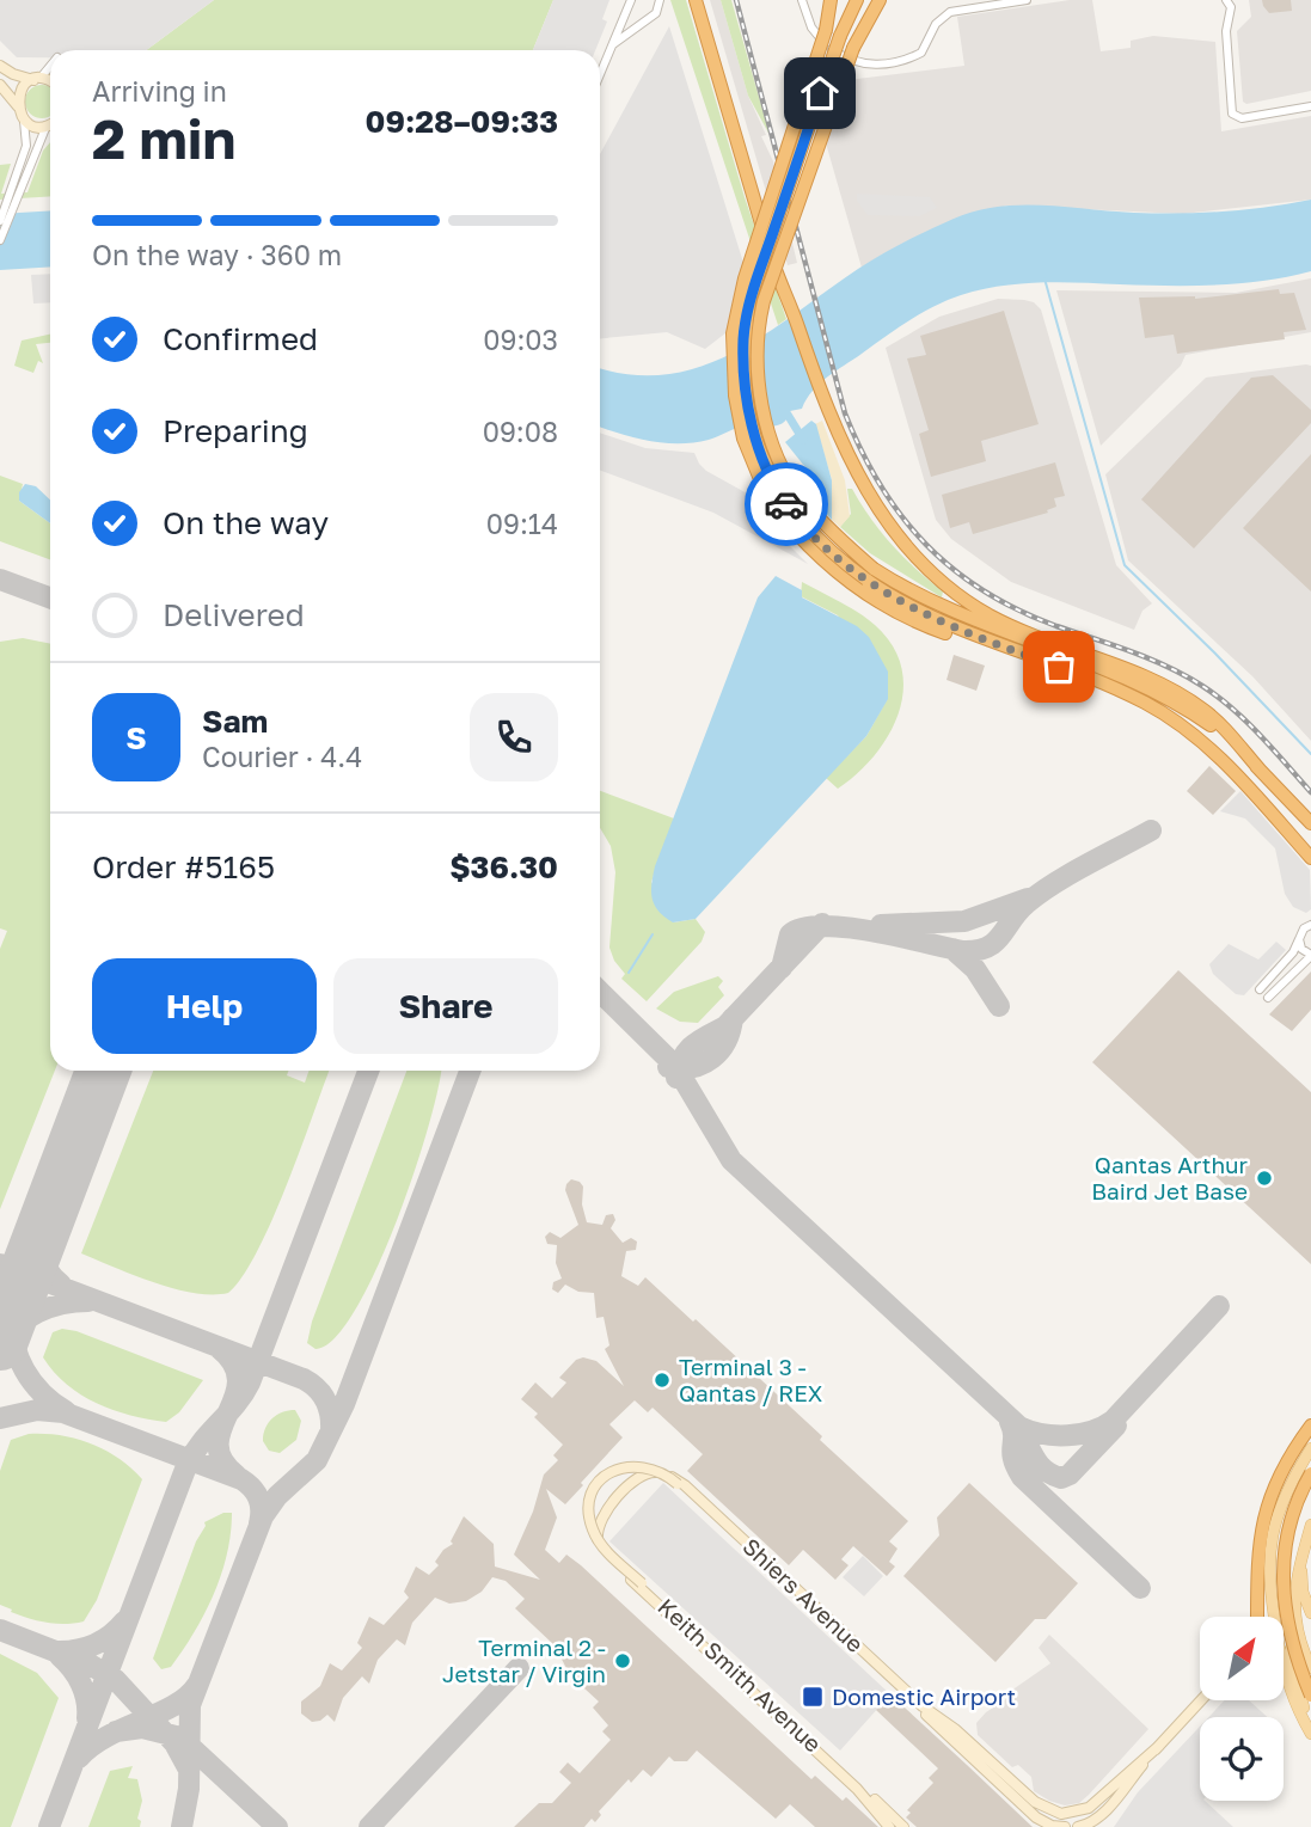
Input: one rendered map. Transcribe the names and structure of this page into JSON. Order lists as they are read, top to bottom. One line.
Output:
{"streets":{"street":["Shiers Avenue","Keith Smith Avenue"]},"crossings":[["Shiers Avenue","Keith Smith Avenue"]],"places":{"other":["Qantas Arthur Baird Jet Base","Terminal 3 - Qantas / REX","Terminal 2 - Jetstar / Virgin"],"transit":["Domestic Airport"]},"north":"top right","page":{"heading":["2 min","Arriving in","09:28–09:33"],"panel":["Sam","Courier · 4.4","Order #5165","$36.30"],"bar":"On the way · 360 m","list":[["Confirmed","09:03"],["Preparing","09:08"],["On the way","09:14"],"Delivered"],"round":"S","buttons":["Help","Share"]}}
